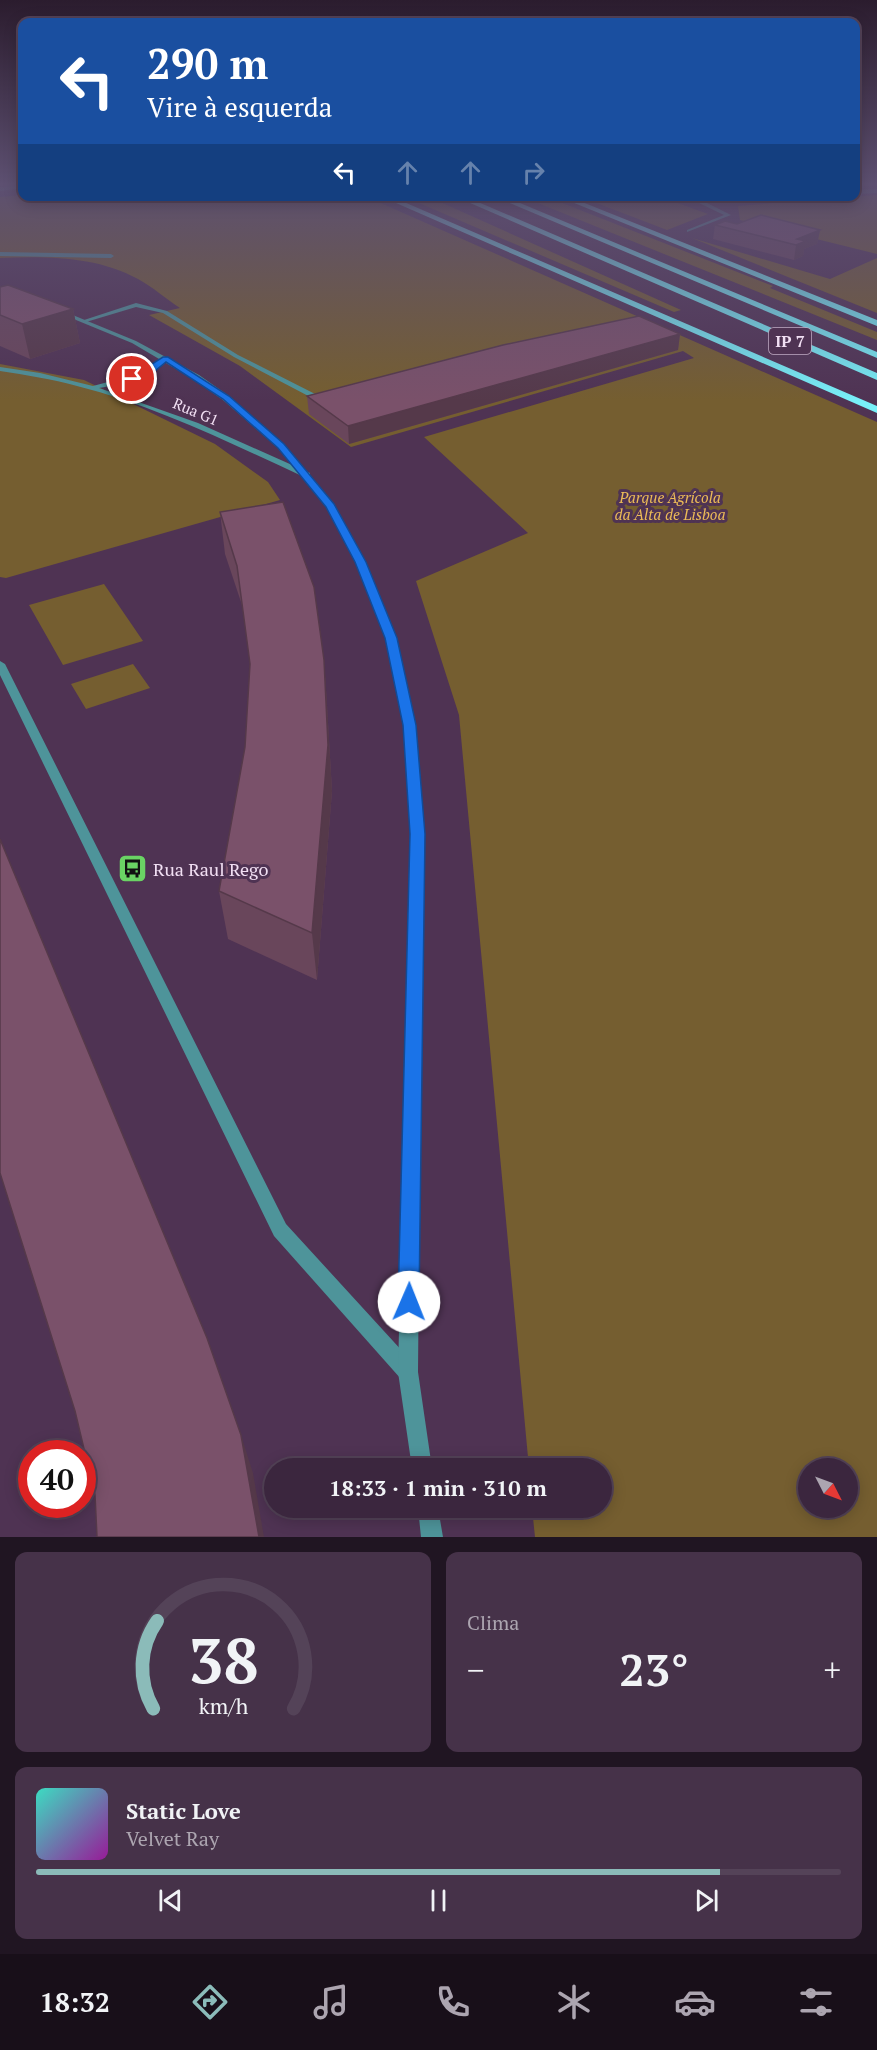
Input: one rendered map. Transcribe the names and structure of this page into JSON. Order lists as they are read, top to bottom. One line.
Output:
{"streets":{"highway":["IP 7"],"street":["Rua G1"]},"parks":["Parque Agrícola da Alta de Lisboa"],"places":{"bus stop":["Rua Raul Rego"]},"north":"bottom right","page":{"turn":["290 m","Vire à esquerda"],"limit":"40","trip":"18:33 · 1 min · 310 m","tile":"Clima","heat":["−","23°","+"],"song":["Static Love","Velvet Ray"],"tabs":"18:32","gauge":["38","km/h"]}}
